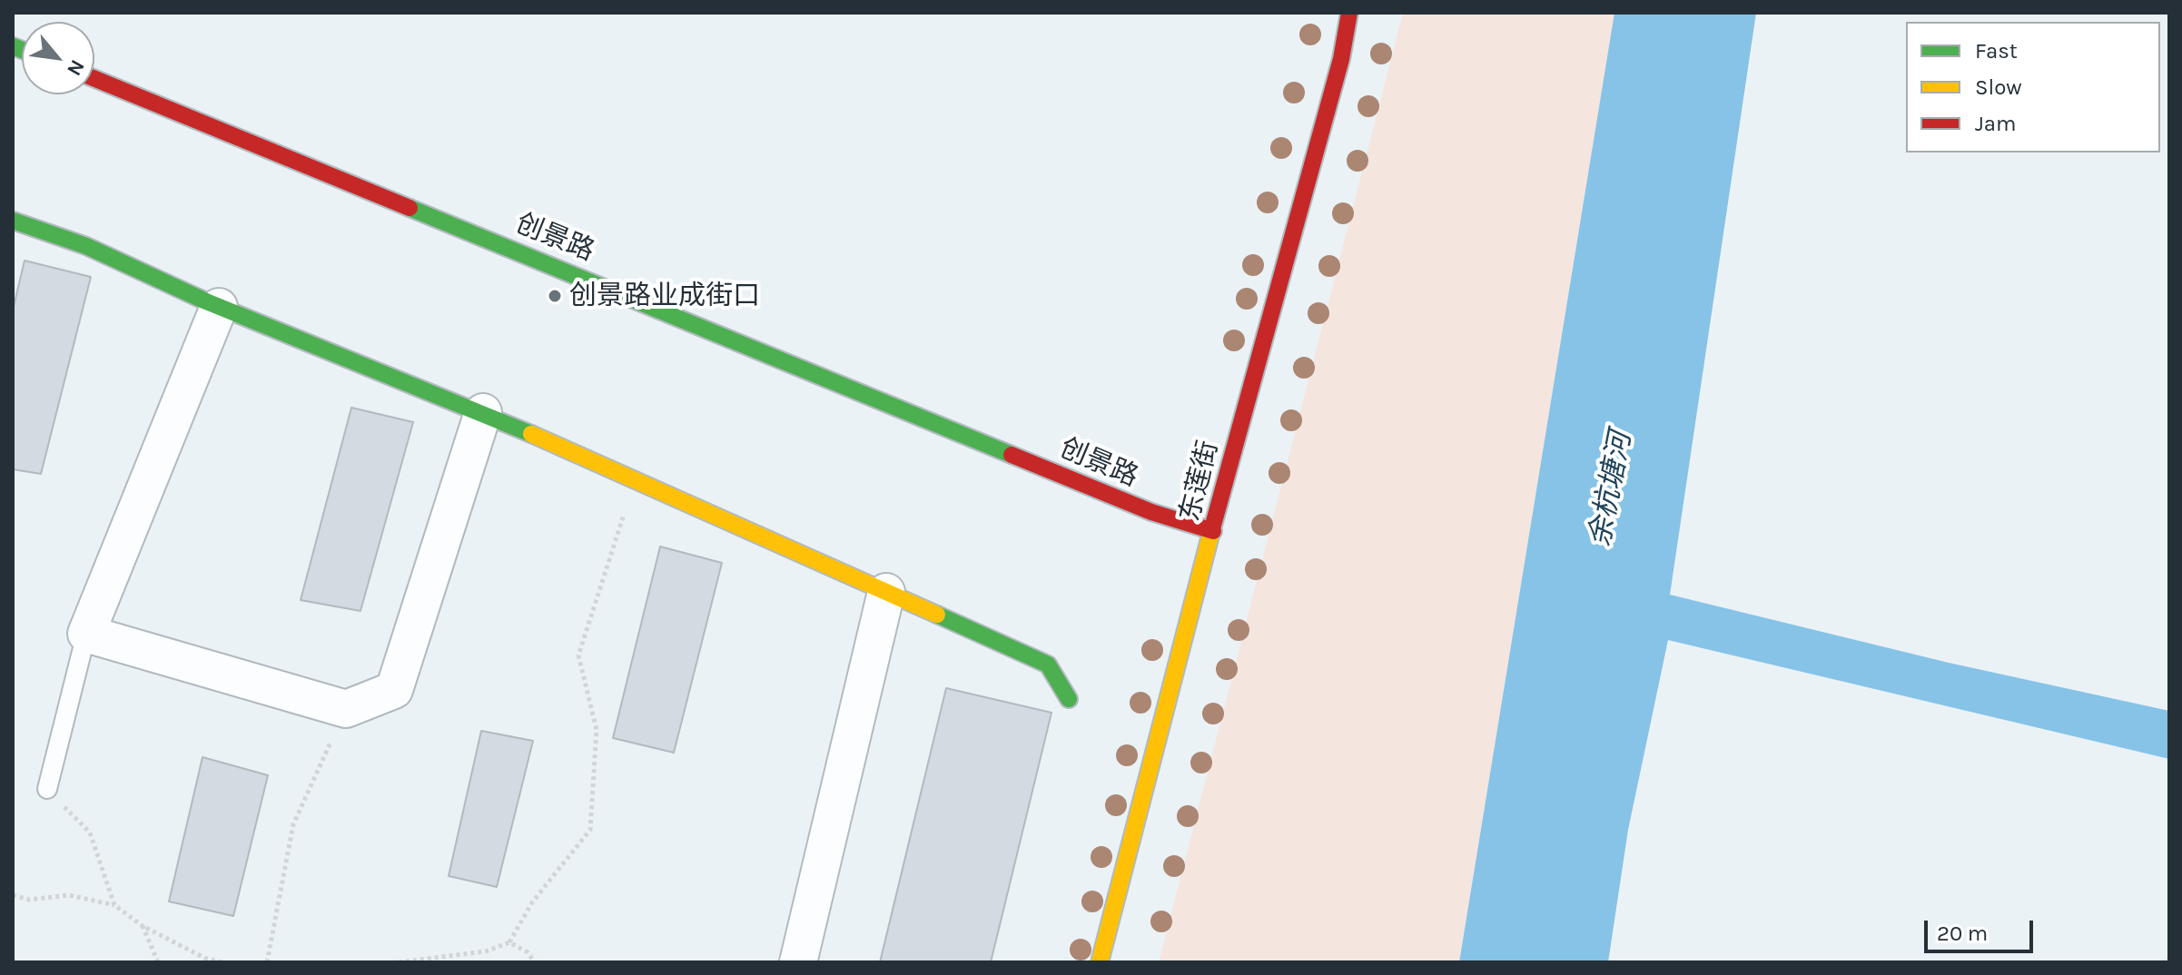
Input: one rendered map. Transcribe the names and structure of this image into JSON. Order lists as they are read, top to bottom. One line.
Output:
{"streets":{"street":["创景路","东莲街"]},"crossings":[["创景路","东莲街"]],"water":["余杭塘河"],"places":["创景路业成街口"],"legend":["Fast","Slow","Jam"],"scale_bar":"20 m","north":"bottom right"}
